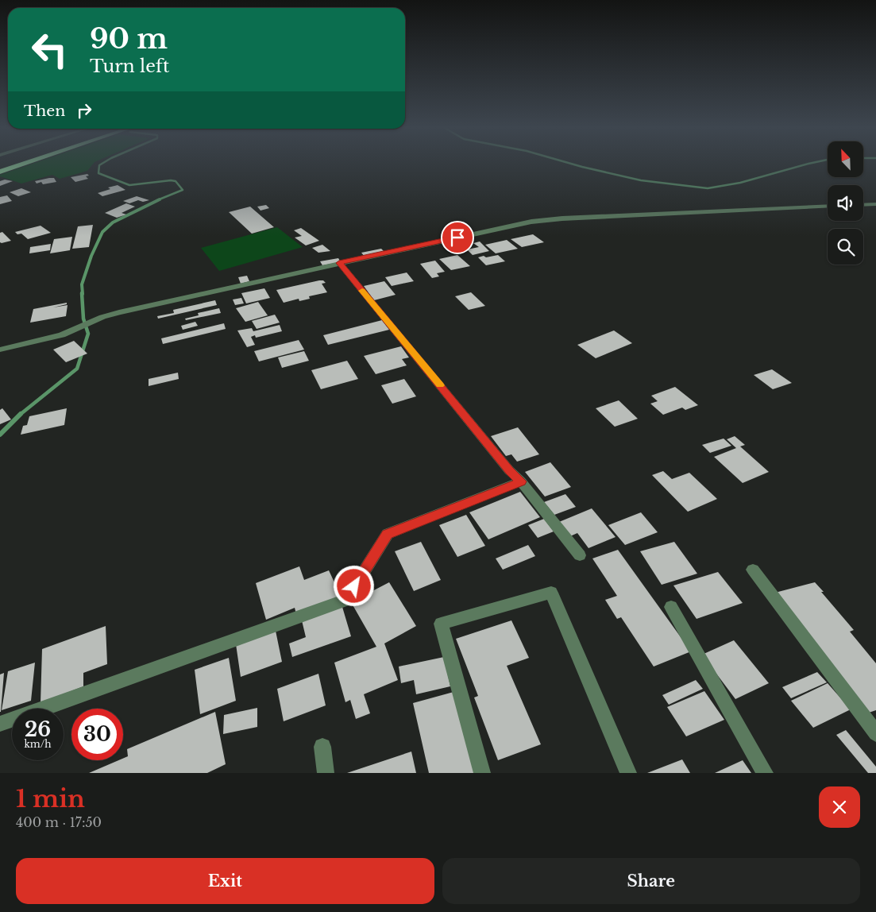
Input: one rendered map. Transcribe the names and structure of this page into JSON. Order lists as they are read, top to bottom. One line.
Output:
{"north":"top left","page":{"turn":["90 m","Turn left"],"then":"Then","speed":"26 km/h","limit":"30","heading":["1 min","400 m · 17:50"],"buttons":["Exit","Share"]}}
